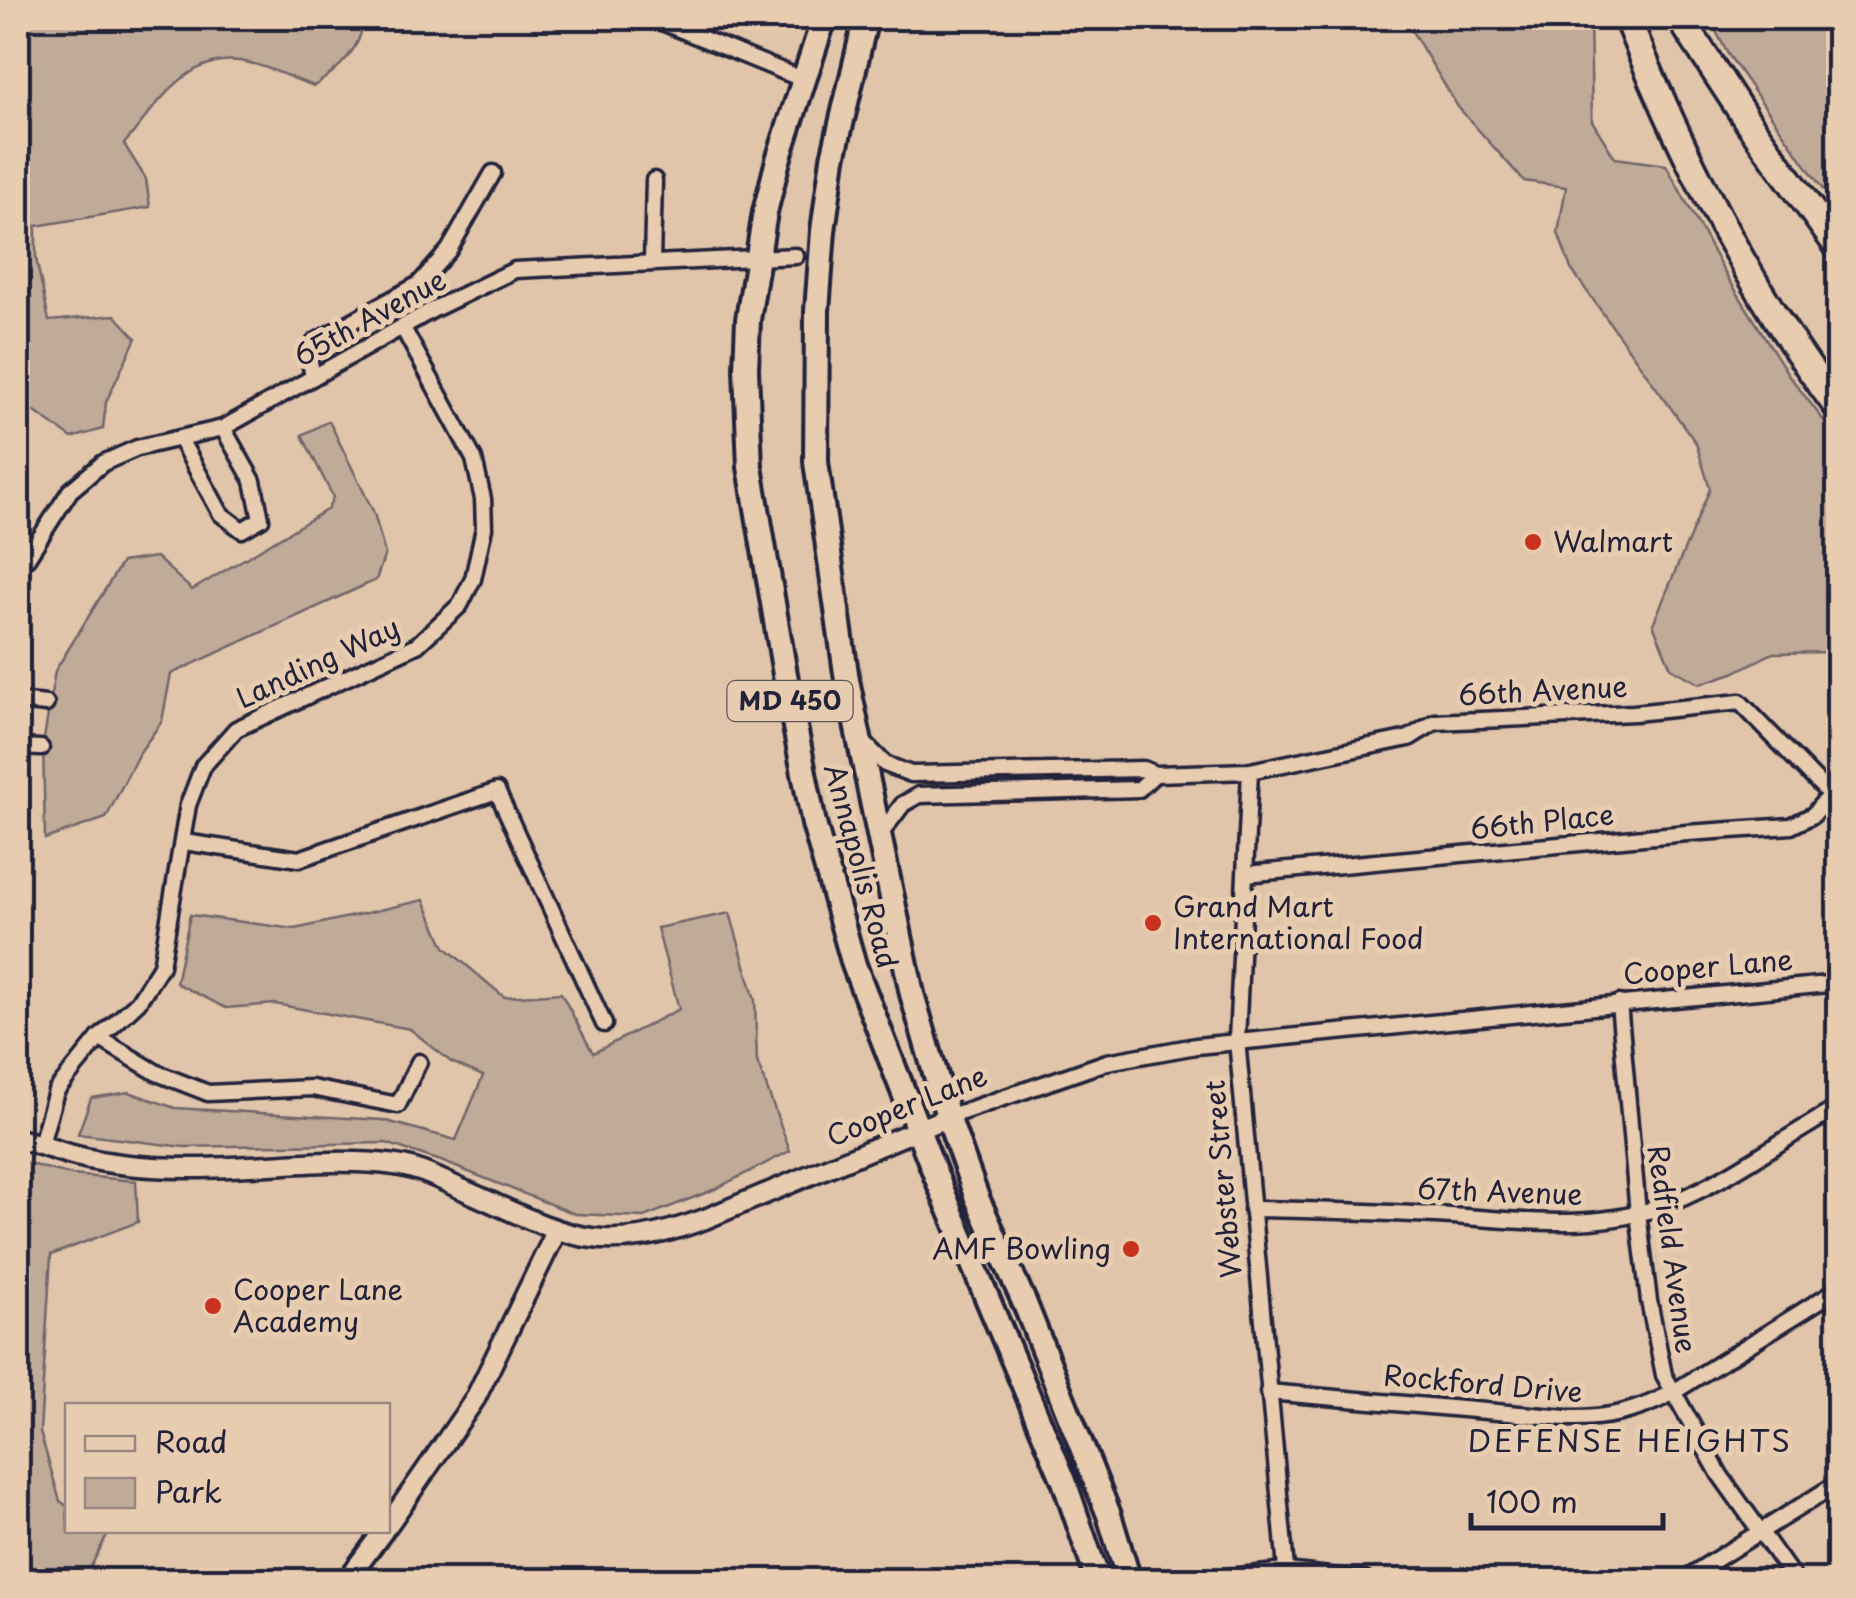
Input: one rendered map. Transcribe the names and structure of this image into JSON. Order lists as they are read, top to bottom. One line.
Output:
{"streets":{"main road":["MD 450","Annapolis Road"],"street":["65th Avenue","Landing Way","66th Avenue","66th Place","Cooper Lane","Webster Street","67th Avenue","Redfield Avenue","Rockford Drive"]},"crossings":[["65th Avenue","Landing Way"],["65th Avenue","Annapolis Road"],["Landing Way","Cooper Lane"],["66th Avenue","66th Place"],["66th Avenue","Annapolis Road"],["66th Avenue","Webster Street"],["66th Place","Webster Street"],["Annapolis Road","Cooper Lane"],["Cooper Lane","Webster Street"],["Cooper Lane","Redfield Avenue"],["Webster Street","67th Avenue"],["Webster Street","Rockford Drive"],["67th Avenue","Redfield Avenue"],["Redfield Avenue","Rockford Drive"]],"districts":["DEFENSE HEIGHTS"],"places":["Walmart","Grand Mart International Food","AMF Bowling","Cooper Lane Academy"],"legend":["Road","Park"],"scale_bar":"100 m"}
